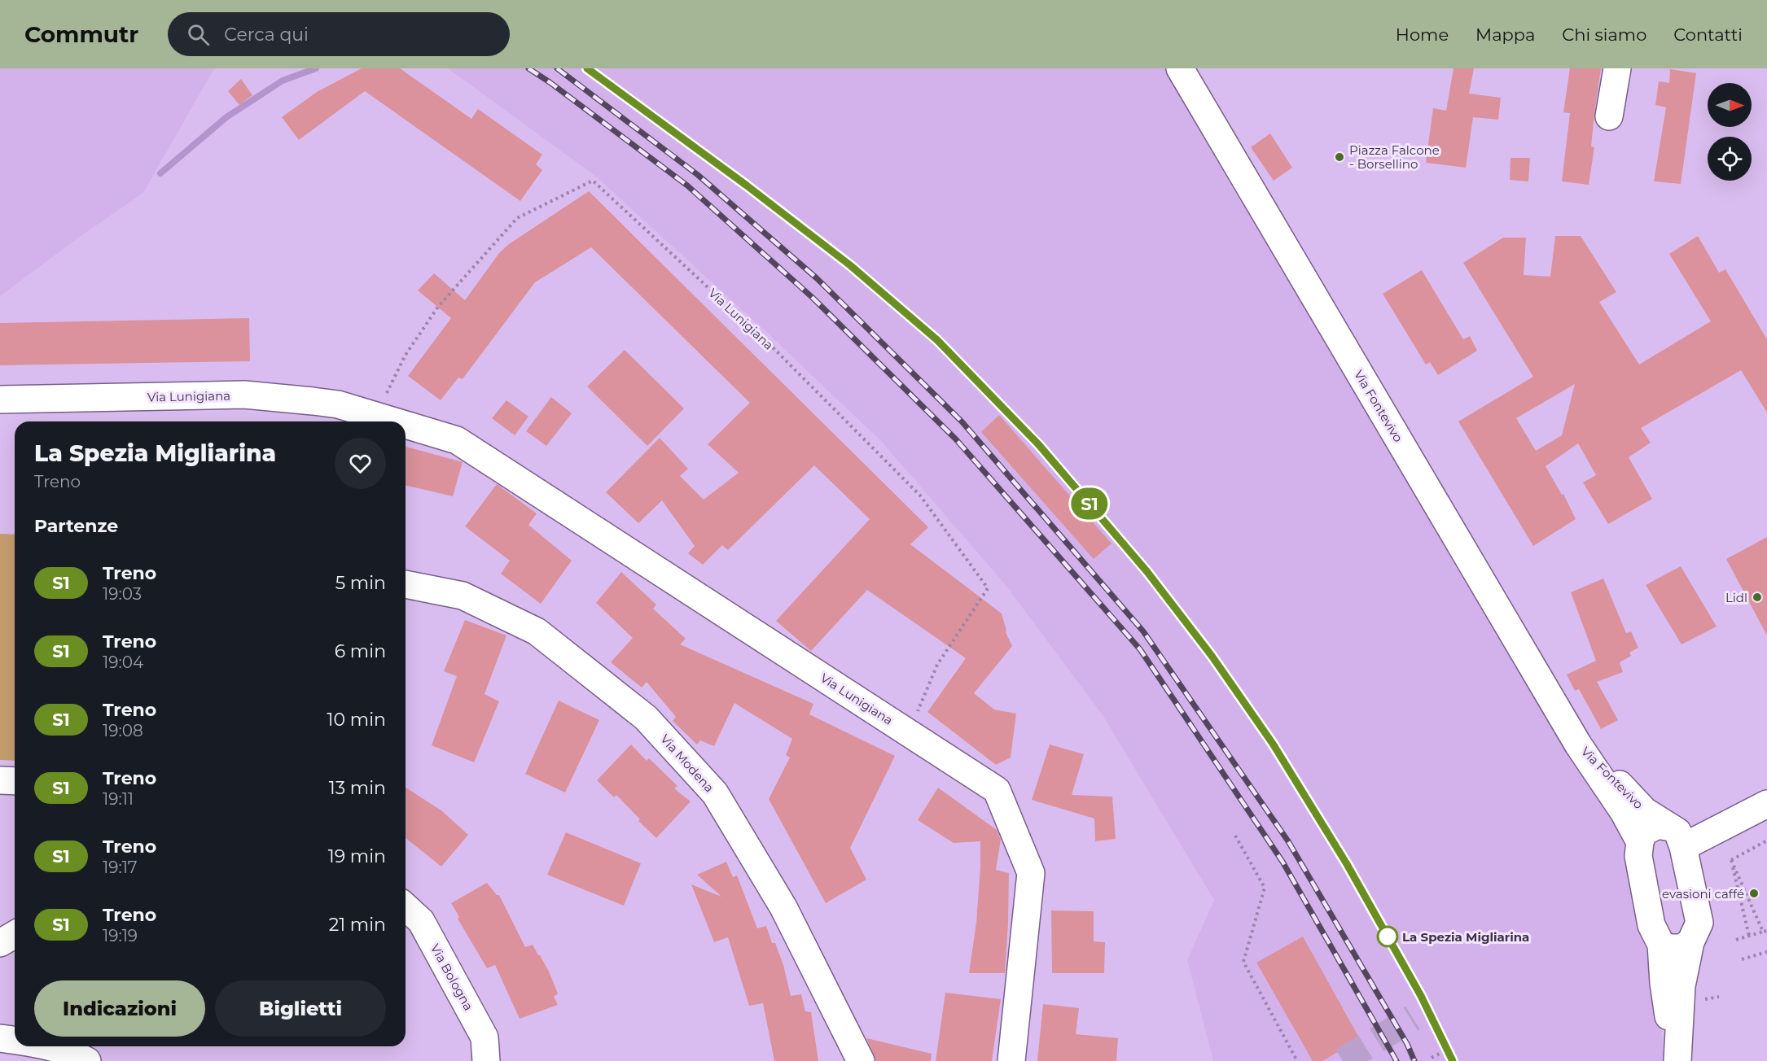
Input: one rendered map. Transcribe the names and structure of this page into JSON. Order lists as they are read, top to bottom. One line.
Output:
{"streets":{"street":["Via Lunigiana","Via Fontevivo","Via Modena","Via Bologna"]},"places":["Piazza Falcone - Borsellino","Lidl","evasioni caffé","La Spezia Migliarina"],"north":"right","page":{"header":"Commutr","search":"Cerca qui","nav":["Home","Mappa","Chi siamo","Contatti"],"on_map":"S1","heading":[["La Spezia Migliarina","Treno"],"Partenze"],"list":[{"mark":"S1","name":"Treno","note":"19:03","value":"5 min"},{"mark":"S1","name":"Treno","note":"19:04","value":"6 min"},{"mark":"S1","name":"Treno","note":"19:08","value":"10 min"},{"mark":"S1","name":"Treno","note":"19:11","value":"13 min"},{"mark":"S1","name":"Treno","note":"19:17","value":"19 min"},{"mark":"S1","name":"Treno","note":"19:19","value":"21 min"}],"buttons":["Indicazioni","Biglietti"]}}
